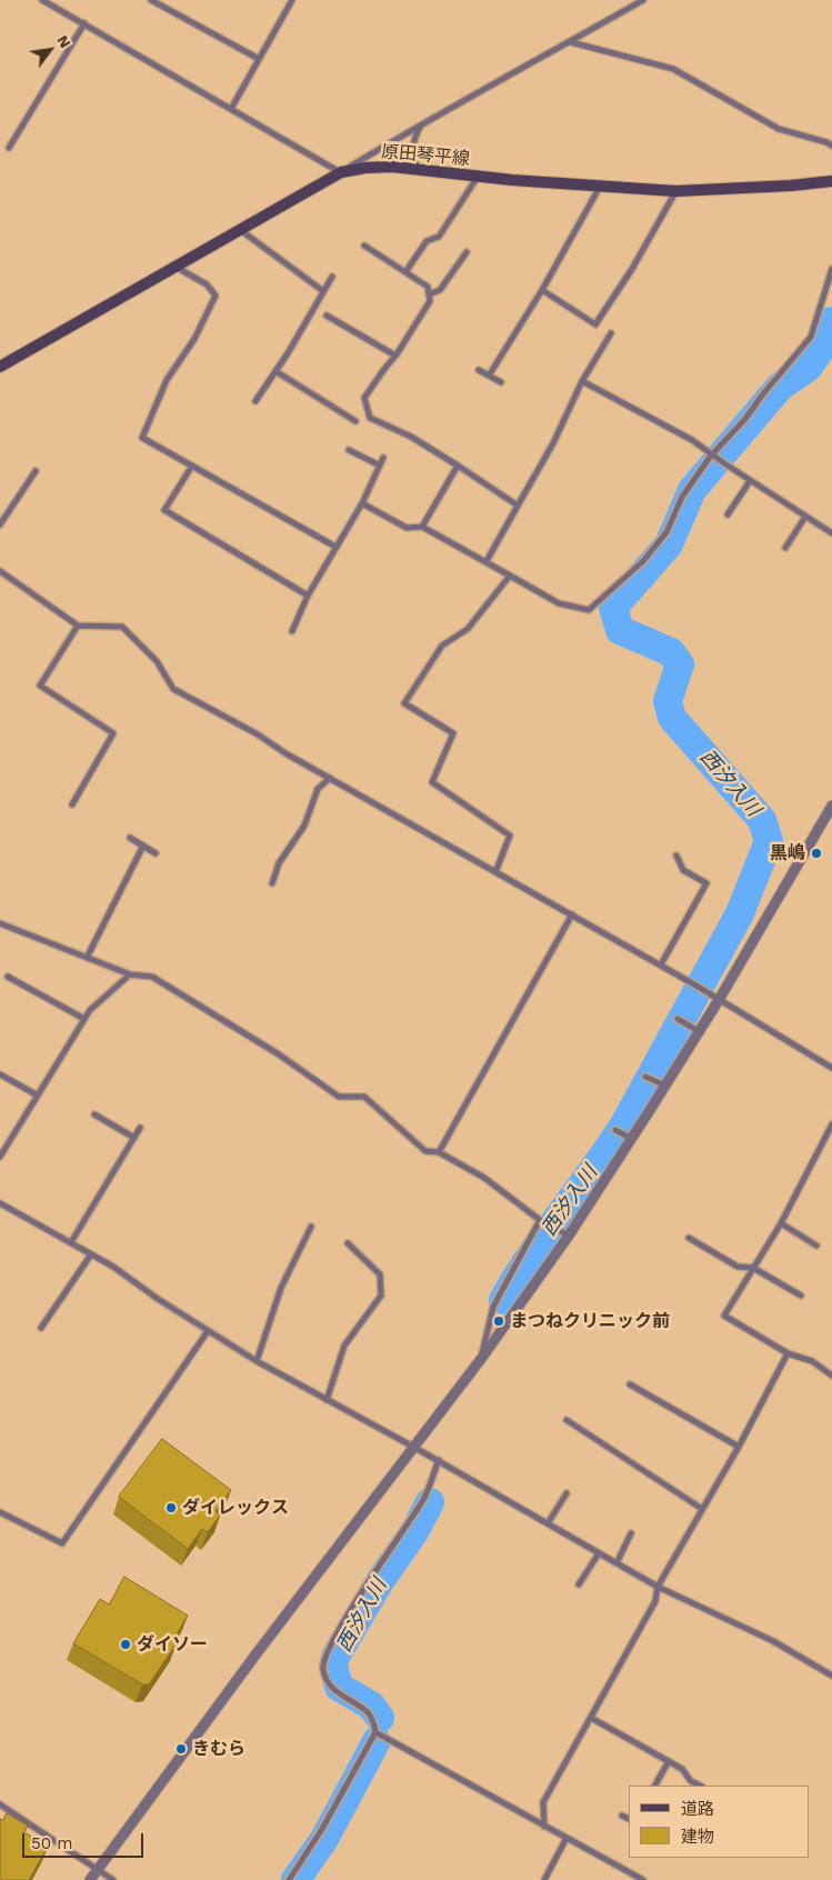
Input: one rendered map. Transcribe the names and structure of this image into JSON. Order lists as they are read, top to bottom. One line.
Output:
{"streets":{"main road":["原田琴平線"]},"water":["西汐入川"],"places":["黒嶋","まつねクリニック前","ダイレックス","ダイソー","きむら"],"legend":["道路","建物"],"scale_bar":"50 m","north":"top right"}
